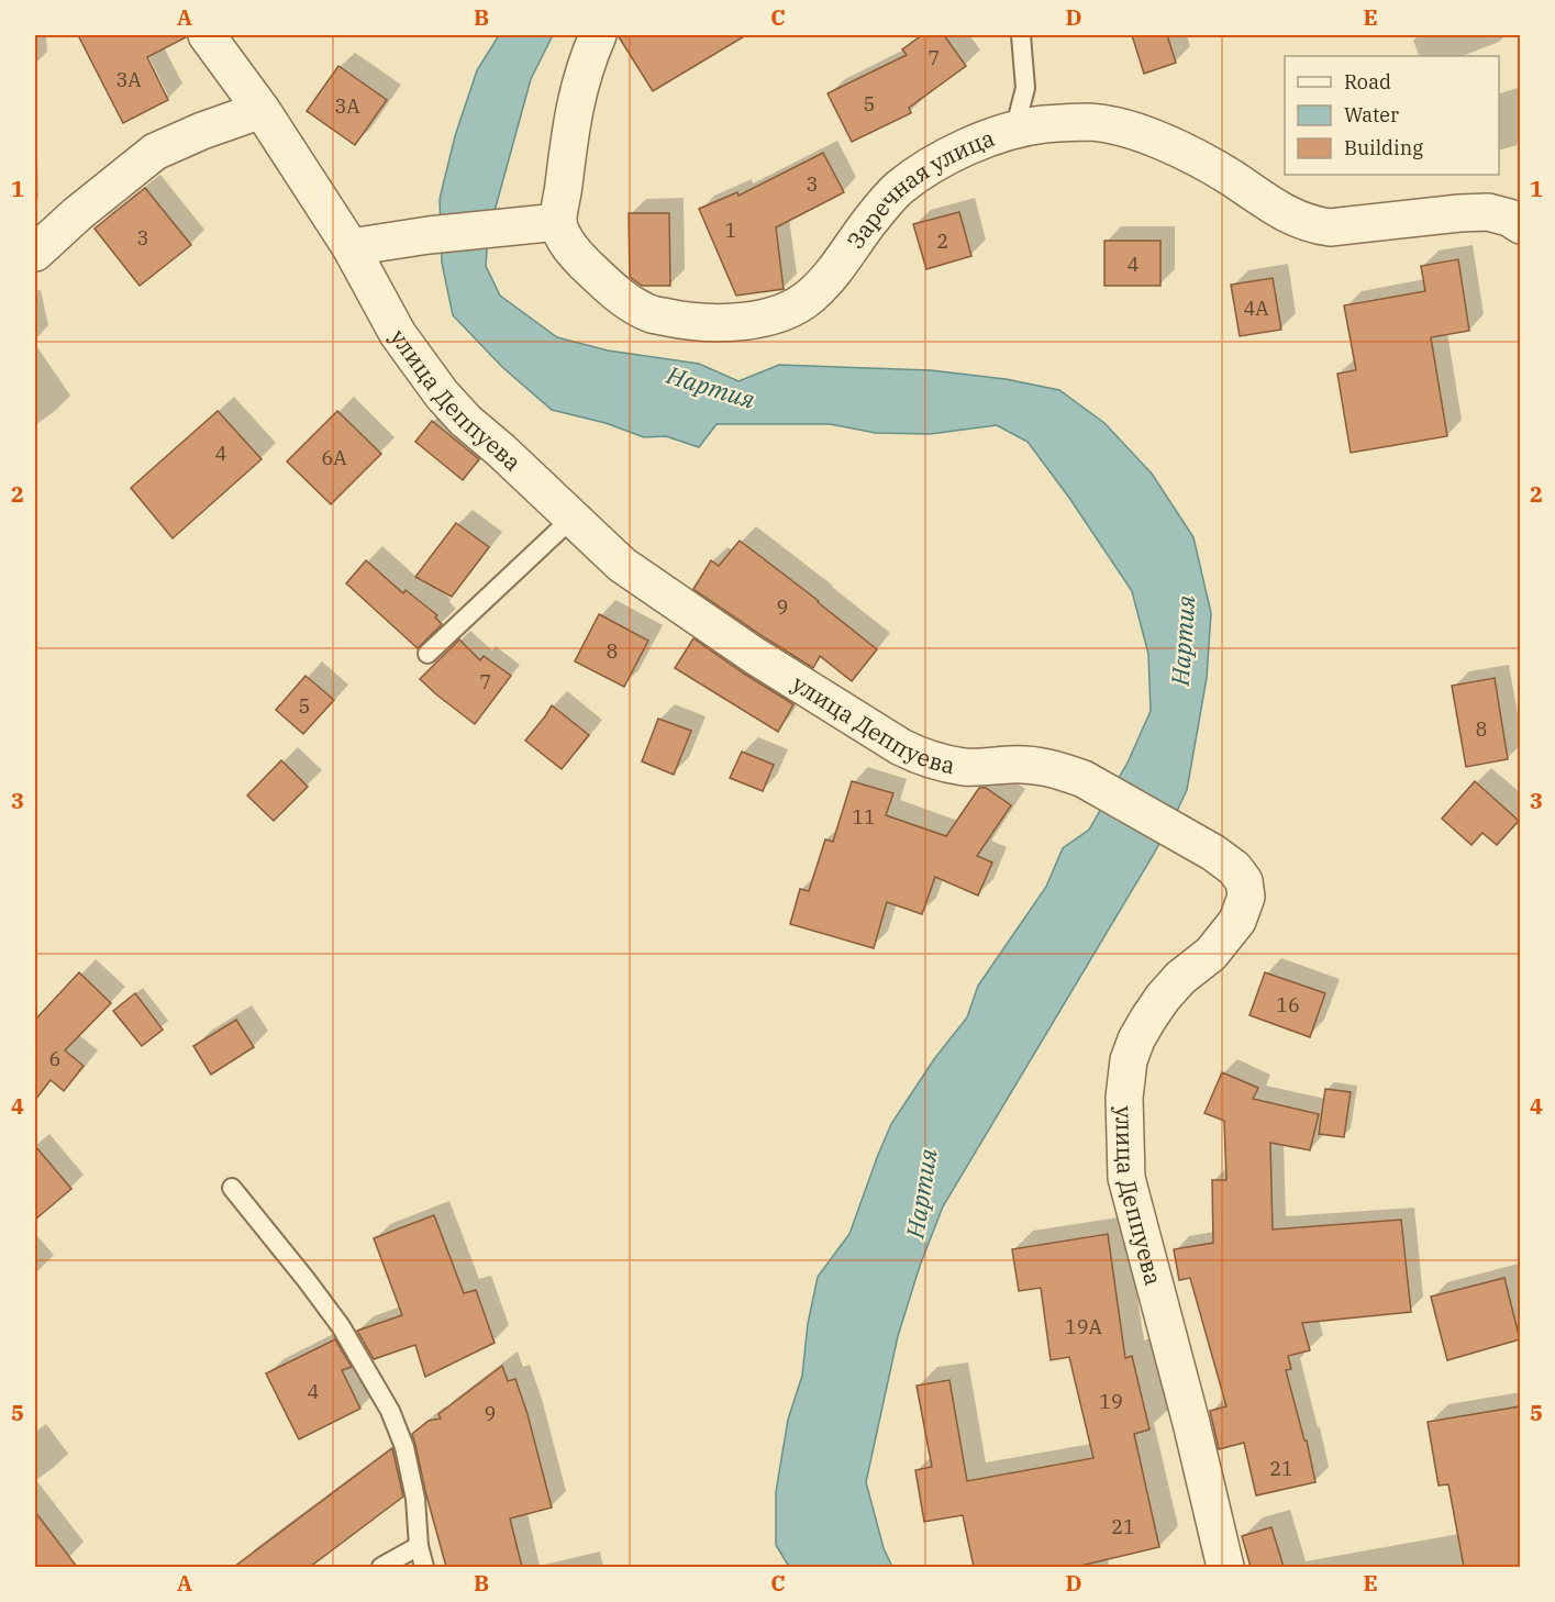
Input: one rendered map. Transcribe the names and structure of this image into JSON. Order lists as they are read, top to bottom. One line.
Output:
{"streets":{"street":["Заречная улица","улица Деппуева"]},"water":["Нартия"],"house_numbers":["7","3А","5","3А","3","1","3","2","4","4А","4","6А","9","8","7","5","8","11","16","6","19А","4","19","9","21","21"],"legend":["Road","Water","Building"],"grid":{"columns":["A","B","C","D","E"],"rows":["1","2","3","4","5"]}}
